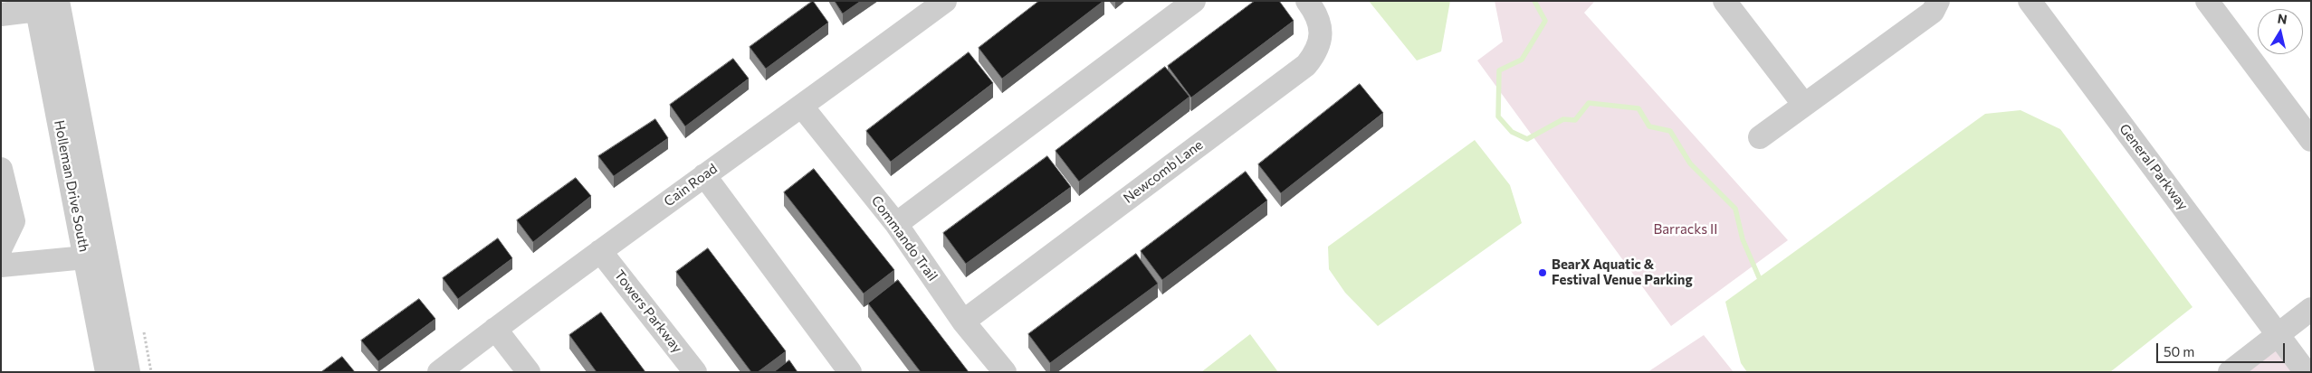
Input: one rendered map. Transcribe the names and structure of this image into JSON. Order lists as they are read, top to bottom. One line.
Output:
{"streets":{"street":["General Parkway","Newcomb Lane","Cain Road","Holleman Drive South","Commando Trail","Towers Parkway"]},"crossings":[["Newcomb Lane","Commando Trail"],["Cain Road","Commando Trail"],["Cain Road","Towers Parkway"]],"parks":["Barracks II"],"places":["BearX Aquatic & Festival Venue Parking"],"scale_bar":"50 m","north":"top"}
